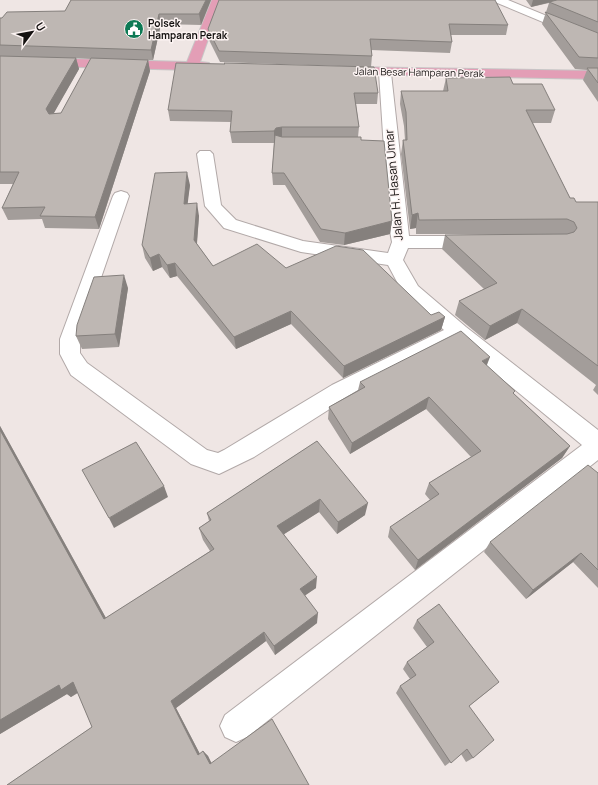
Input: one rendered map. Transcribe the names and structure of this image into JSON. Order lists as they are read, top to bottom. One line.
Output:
{"streets":{"main road":["Jalan Besar Hamparan Perak"],"street":["Jalan H. Hasan Umar"]},"crossings":[["Jalan Besar Hamparan Perak","Jalan H. Hasan Umar"]],"places":{"public building":["Polsek Hamparan Perak"]},"north":"top right"}
